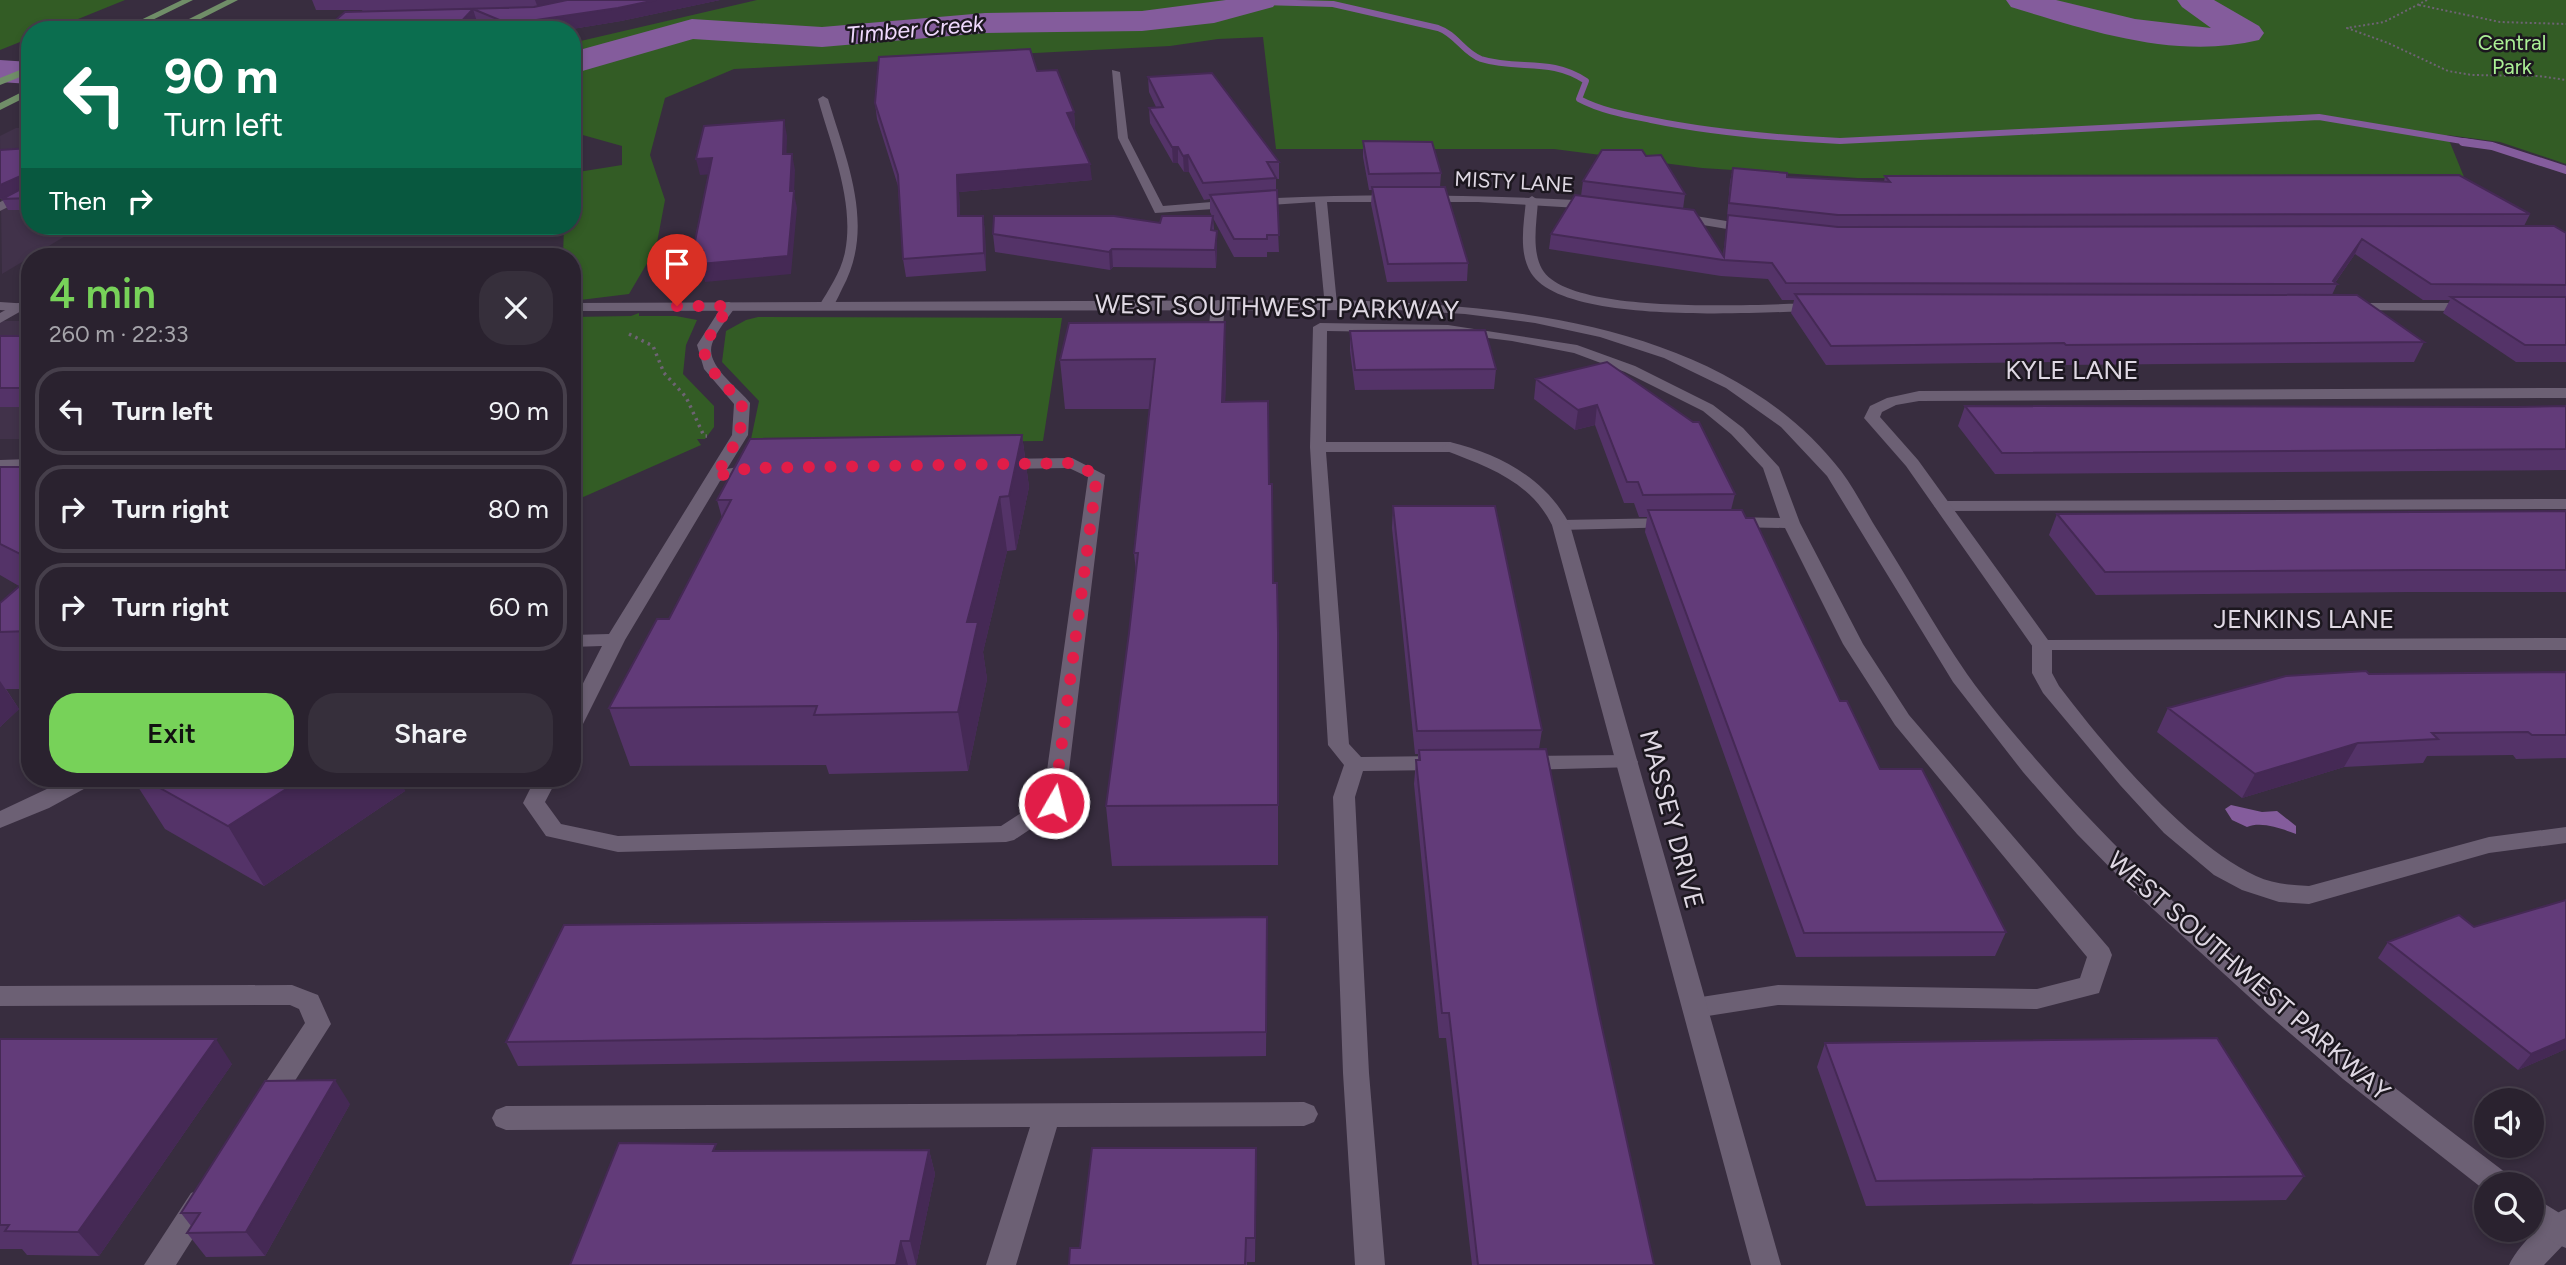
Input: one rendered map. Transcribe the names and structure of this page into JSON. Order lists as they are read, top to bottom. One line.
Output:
{"streets":{"street":["MISTY LANE","WEST SOUTHWEST PARKWAY","KYLE LANE","JENKINS LANE","MASSEY DRIVE"]},"crossings":[["KYLE LANE","JENKINS LANE"]],"water":["Timber Creek"],"parks":["Central Park"],"page":{"turn":["90 m","Turn left"],"then":"Then","heading":["4 min","260 m · 22:33"],"list":[{"name":"Turn left","value":"90 m"},{"name":"Turn right","value":"80 m"},{"name":"Turn right","value":"60 m"}],"buttons":["Exit","Share"]}}
